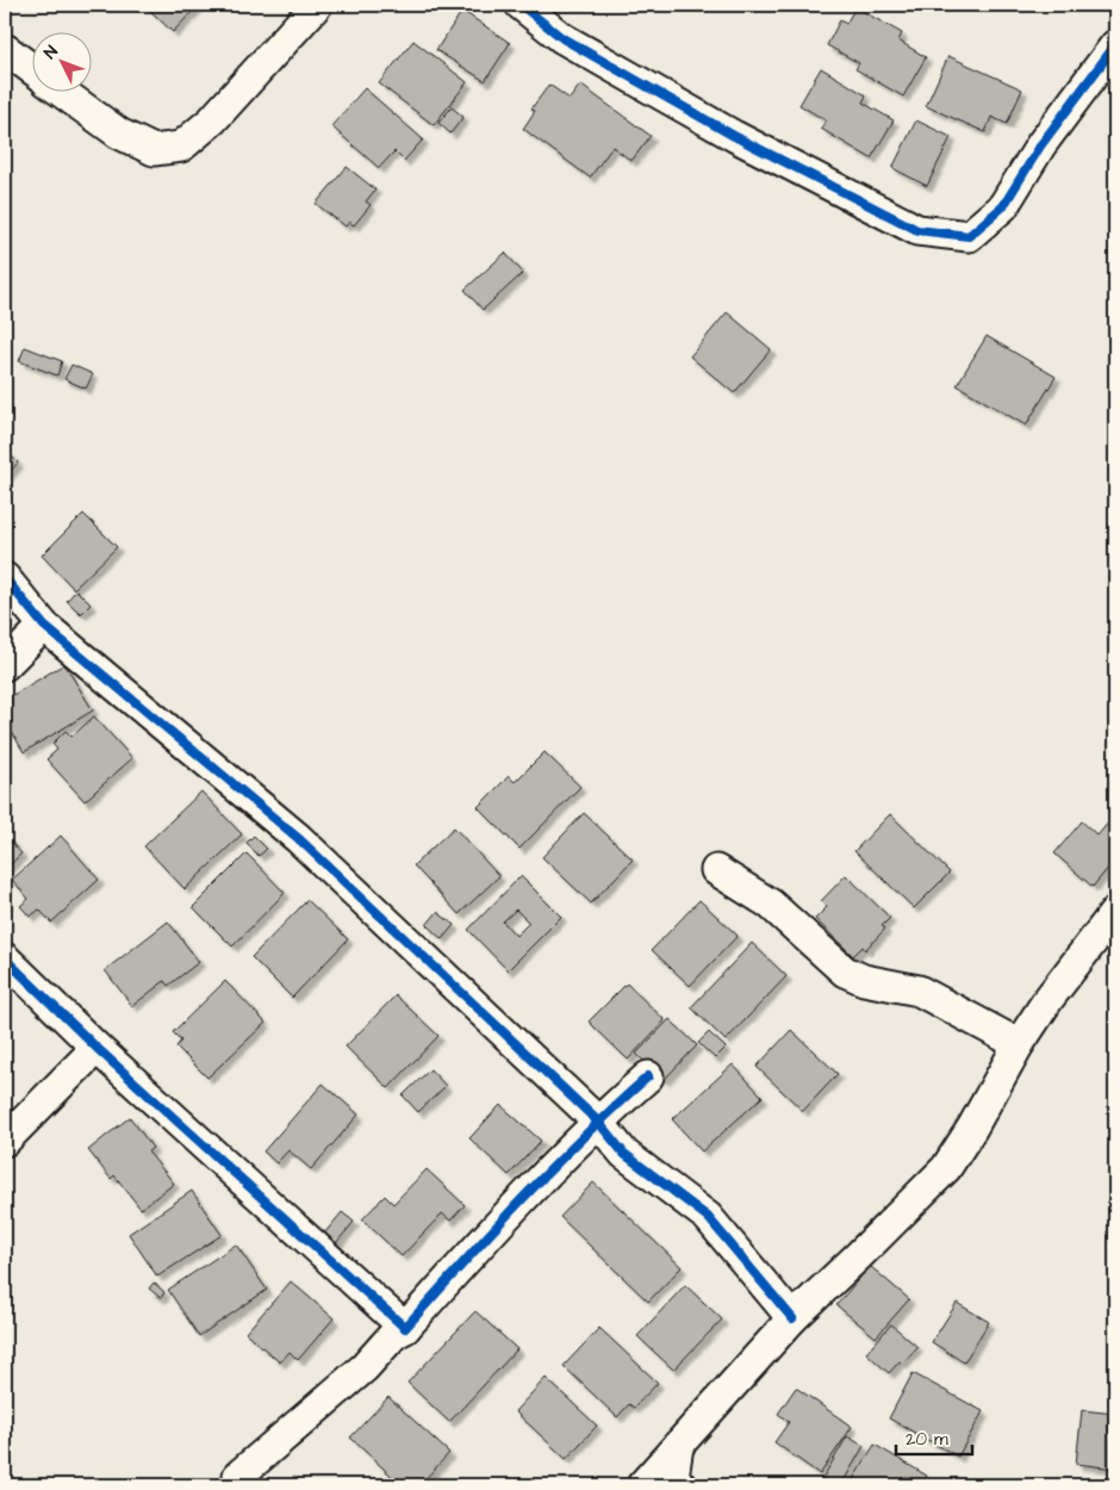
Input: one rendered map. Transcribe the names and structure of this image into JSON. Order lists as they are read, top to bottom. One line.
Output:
{"scale_bar":"20 m","north":"top left"}
